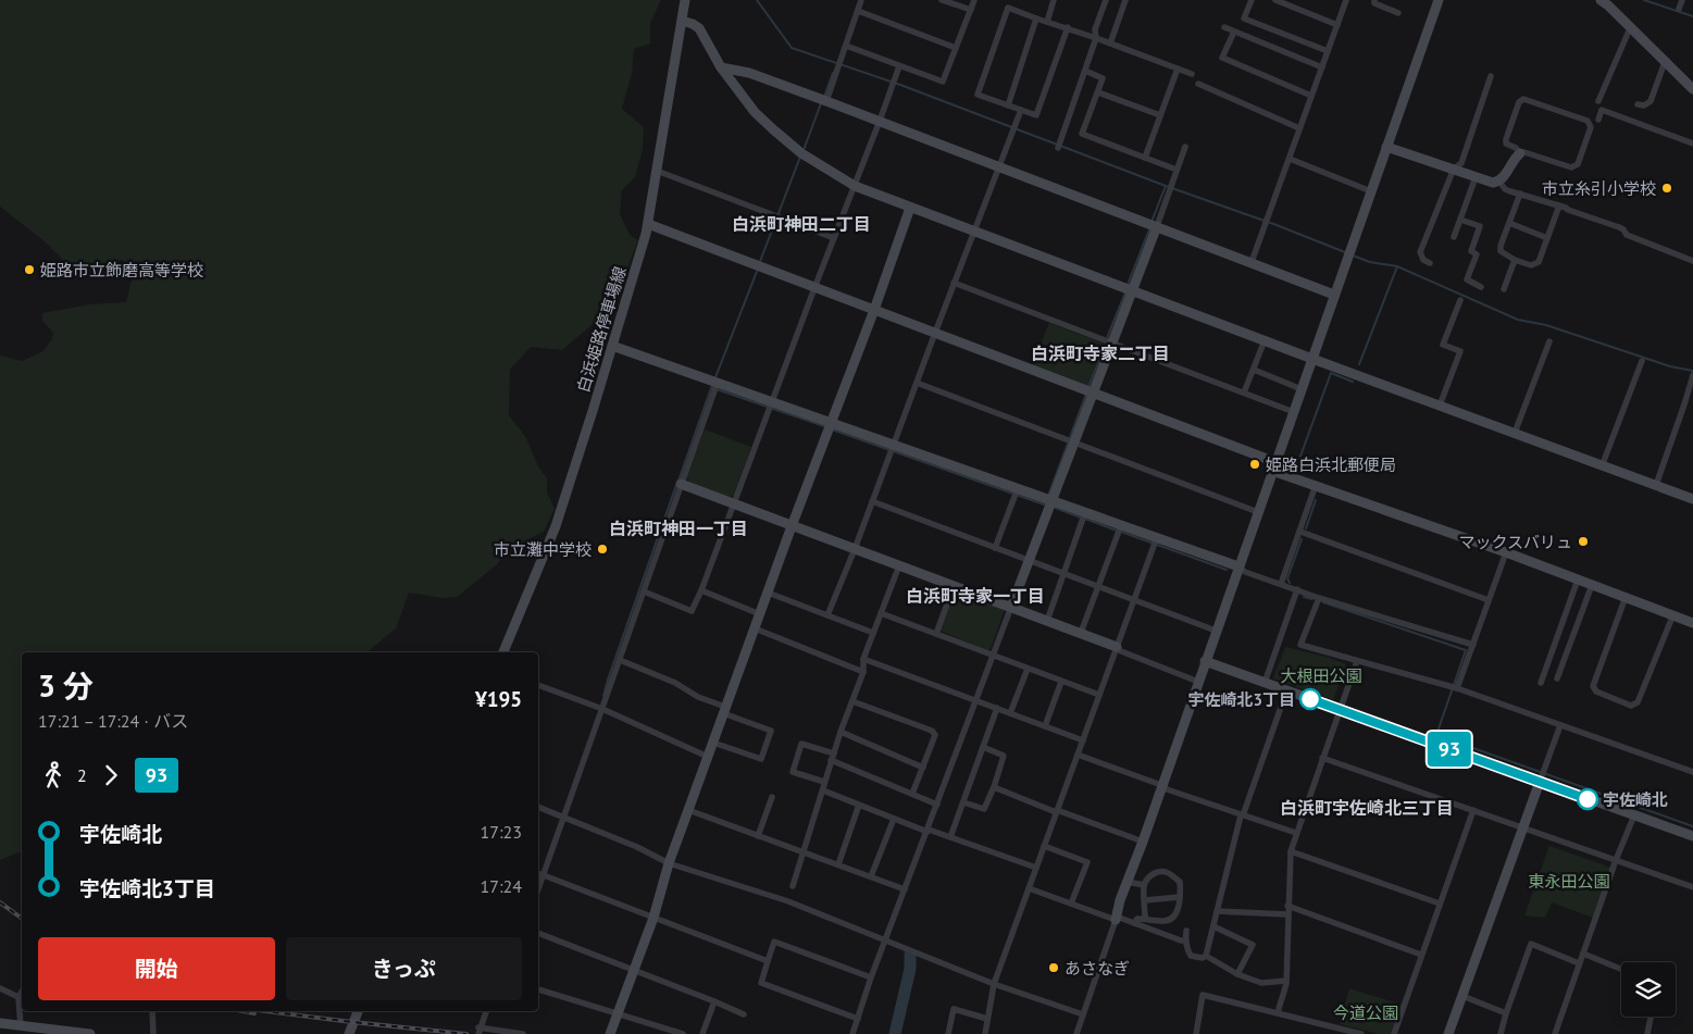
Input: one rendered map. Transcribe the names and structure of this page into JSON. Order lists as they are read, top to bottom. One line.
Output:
{"streets":{"street":["白浜姫路停車場線"]},"districts":["白浜町神田二丁目","白浜町寺家二丁目","白浜町神田一丁目","白浜町寺家一丁目","白浜町宇佐崎北三丁目"],"parks":["大根田公園","東永田公園","今道公園"],"places":["市立糸引小学校","姫路市立飾磨高等学校","姫路白浜北郵便局","マックスバリュ","市立灘中学校","宇佐崎北3丁目","宇佐崎北","あさなぎ"],"lines":["bus line 93"],"page":{"on_map":"93","heading":["3 分","17:21 – 17:24 · バス","¥195"],"legs":["2","93"],"list":[{"name":"宇佐崎北","value":"17:23"},{"name":"宇佐崎北3丁目","value":"17:24"}],"buttons":["開始","きっぷ"]}}
